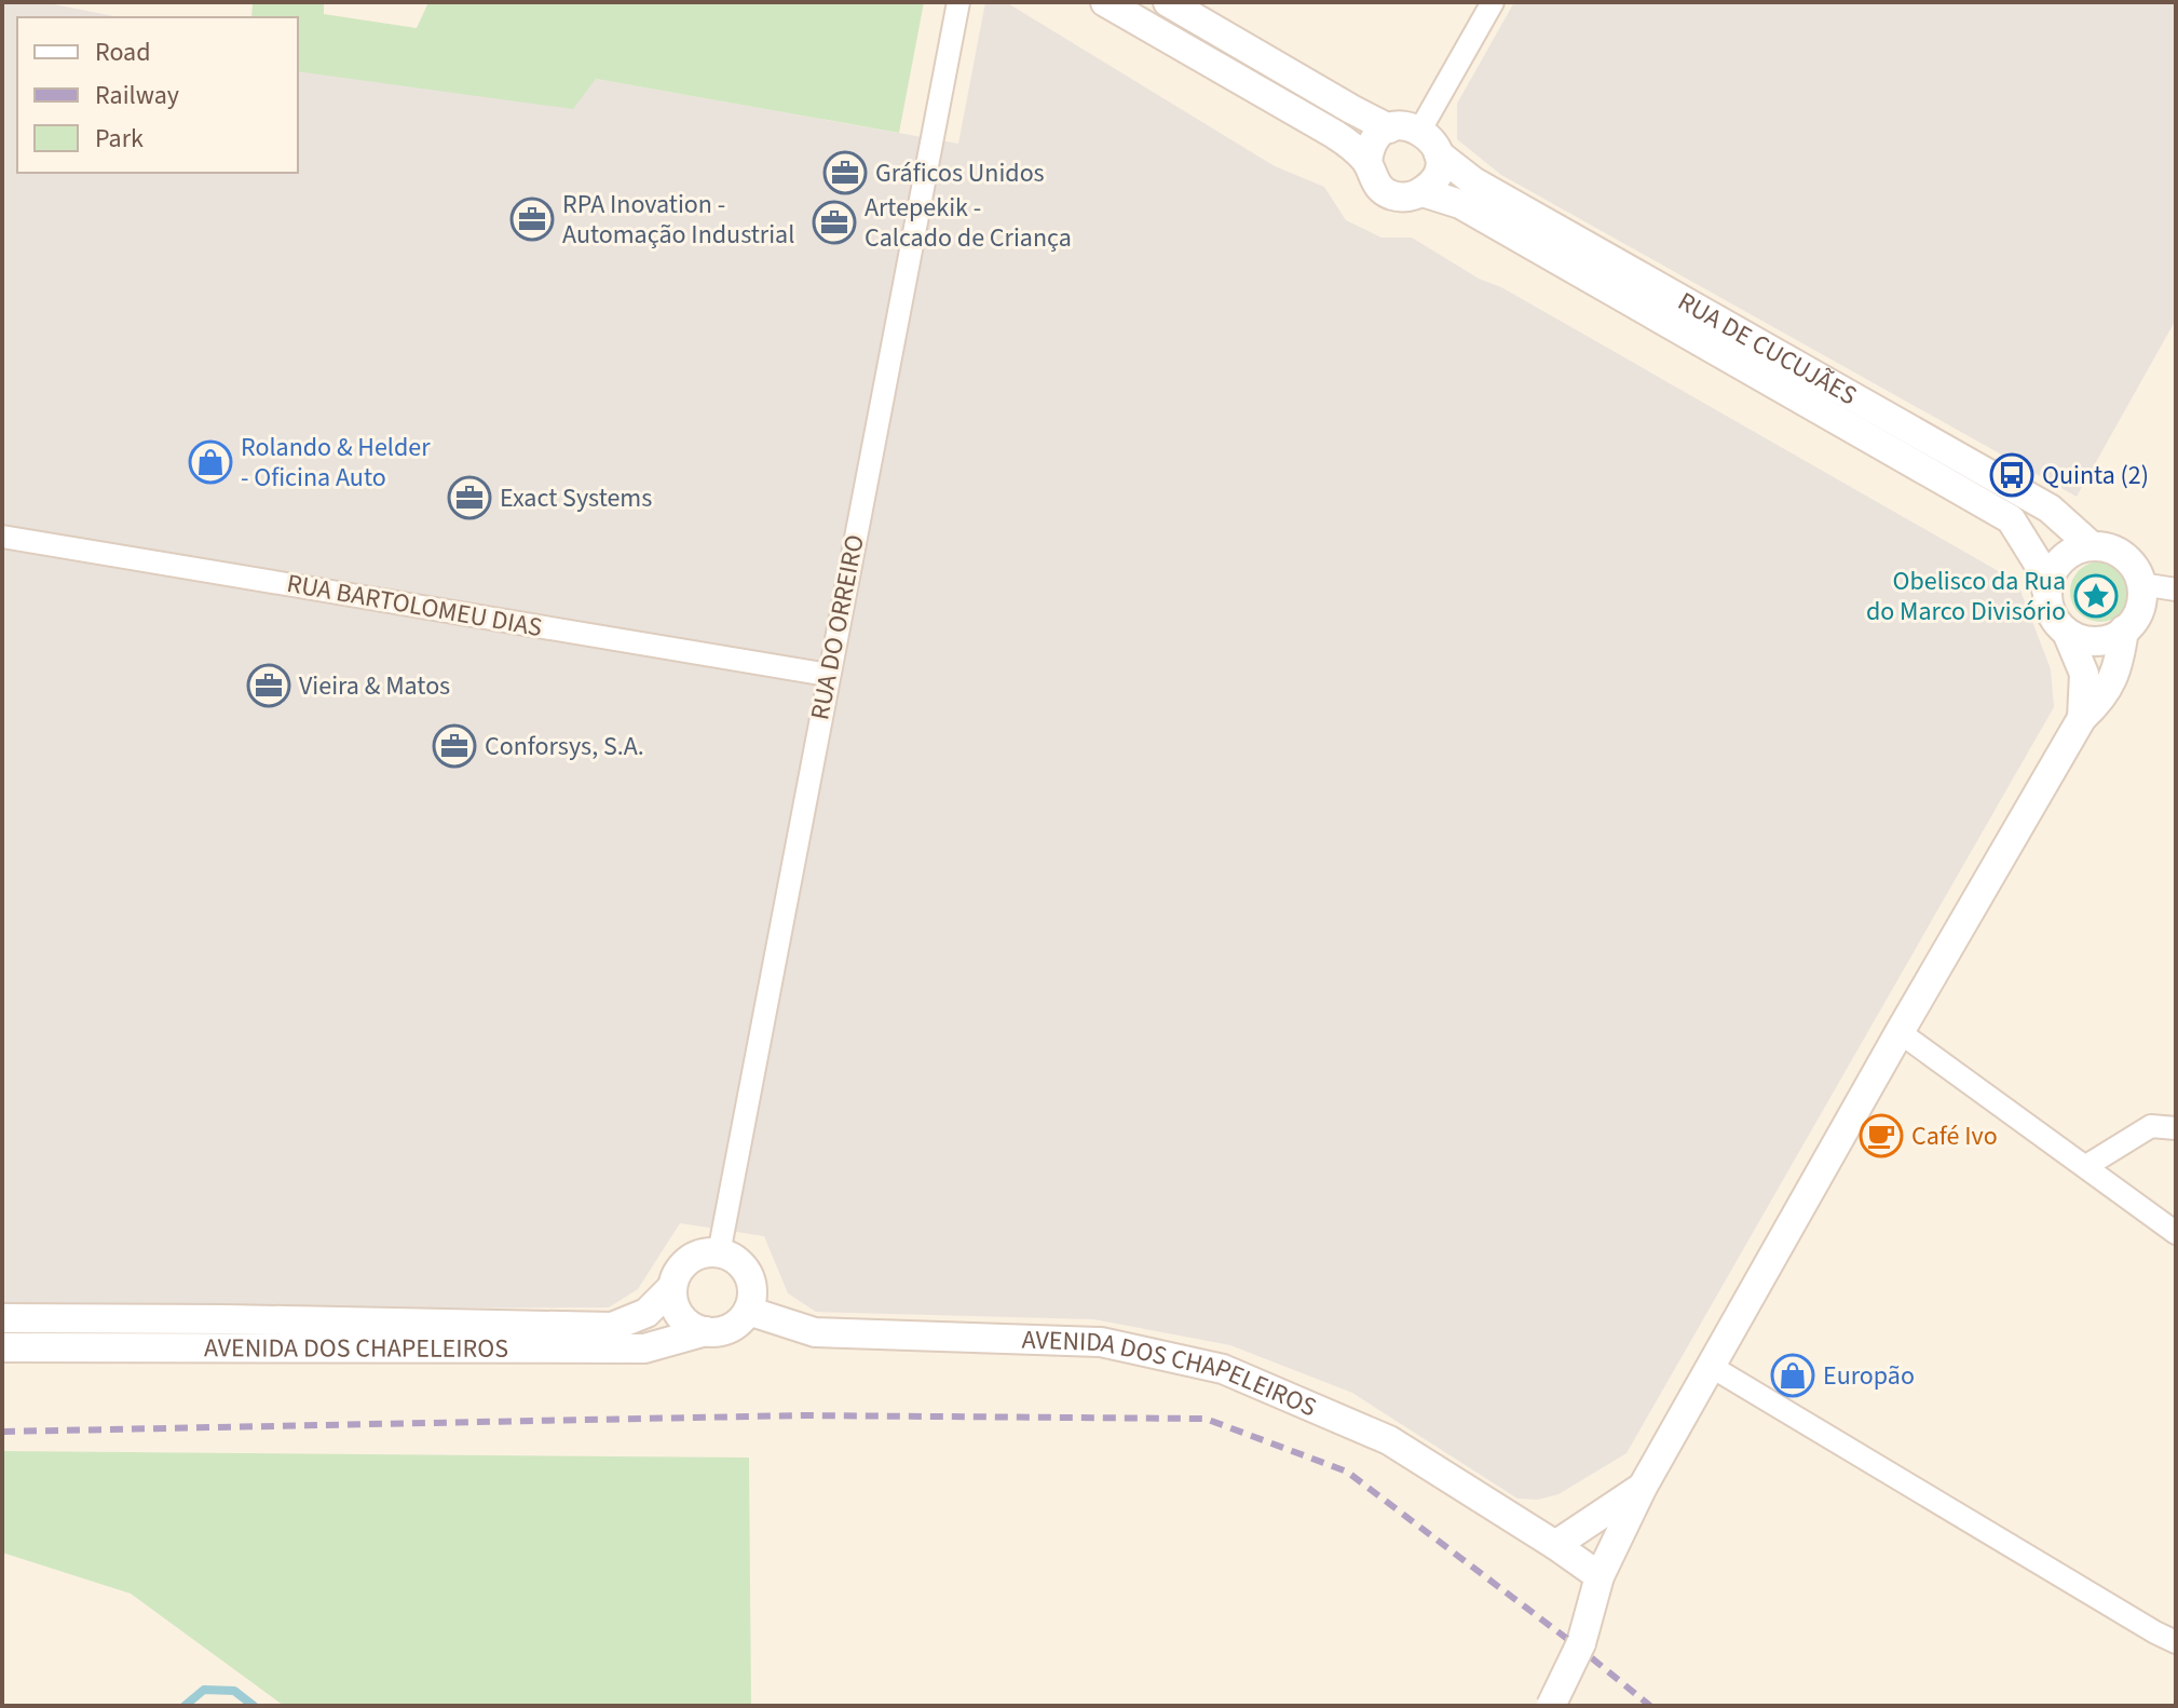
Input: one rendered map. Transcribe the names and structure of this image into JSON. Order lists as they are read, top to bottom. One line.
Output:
{"streets":{"street":["RUA DE CUCUJÃES","RUA BARTOLOMEU DIAS","RUA DO ORREIRO","AVENIDA DOS CHAPELEIROS"]},"crossings":[["RUA BARTOLOMEU DIAS","RUA DO ORREIRO"],["RUA DO ORREIRO","AVENIDA DOS CHAPELEIROS"]],"places":{"office":["Gráficos Unidos","RPA Inovation - Automação Industrial","Artepekik - Calcado de Criança","Exact Systems","Vieira & Matos","Conforsys, S.A."],"shop":["Rolando & Helder - Oficina Auto","Europão"],"bus stop":["Quinta (2)"],"place":["Obelisco da Rua do Marco Divisório"],"cafe":["Café Ivo"]},"legend":["Road","Railway","Park"]}
